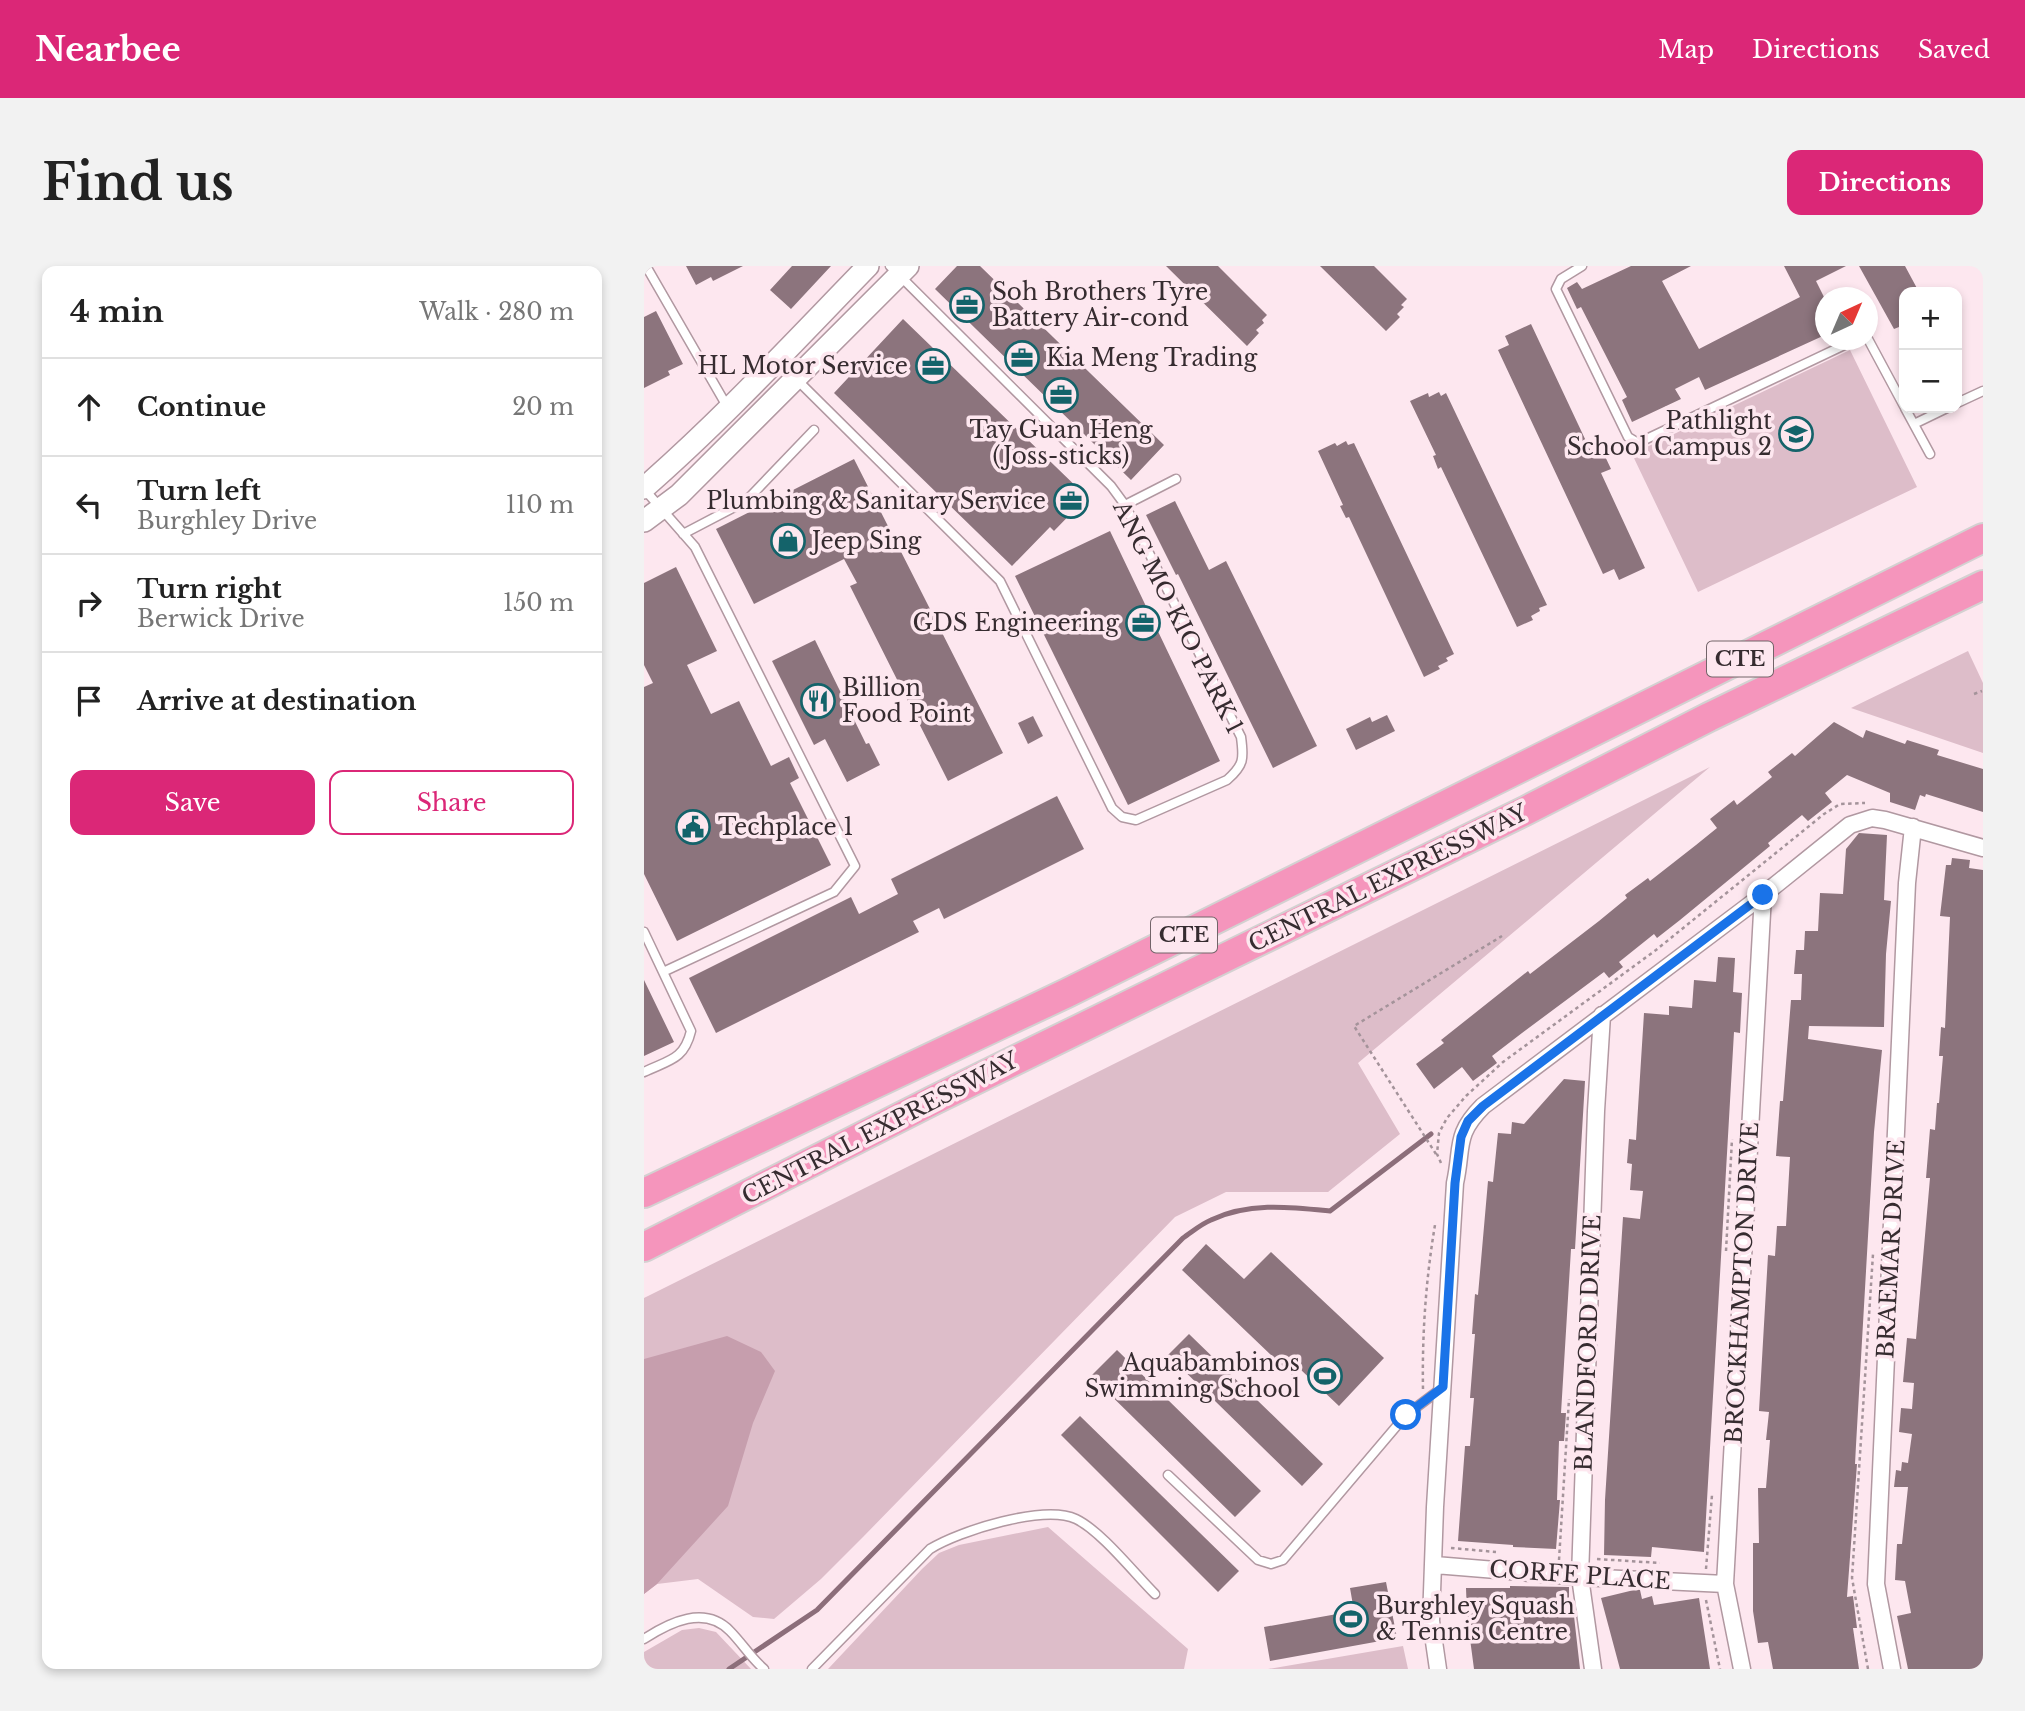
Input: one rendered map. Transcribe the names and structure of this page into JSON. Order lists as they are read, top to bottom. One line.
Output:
{"streets":{"highway":["CTE","CENTRAL EXPRESSWAY"],"street":["BRAEMAR DRIVE","BROCKHAMPTON DRIVE","BLANDFORD DRIVE","CORFE PLACE"],"lane":["ANG MO KIO PARK 1"]},"crossings":[["BROCKHAMPTON DRIVE","CORFE PLACE"],["BLANDFORD DRIVE","CORFE PLACE"]],"places":{"office":["Soh Brothers Tyre Battery Air-cond","Kia Meng Trading","HL Motor Service","Tay Guan Heng (Joss-sticks)","Plumbing & Sanitary Service","GDS Engineering"],"school or university":["Pathlight School Campus 2"],"shop":["Jeep Sing"],"restaurant":["Billion Food Point"],"public building":["Techplace 1"],"sports":["Aquabambinos Swimming School","Burghley Squash & Tennis Centre"]},"north":"top right","page":{"header":"Nearbee","nav":["Map","Directions","Saved"],"buttons":["Directions",["Save","Share"]],"title":"Find us","heading":["4 min","Walk · 280 m"],"map_buttons":["+","−"],"list":[["Continue","20 m"],["Turn left","Burghley Drive","110 m"],["Turn right","Berwick Drive","150 m"],"Arrive at destination"]}}
